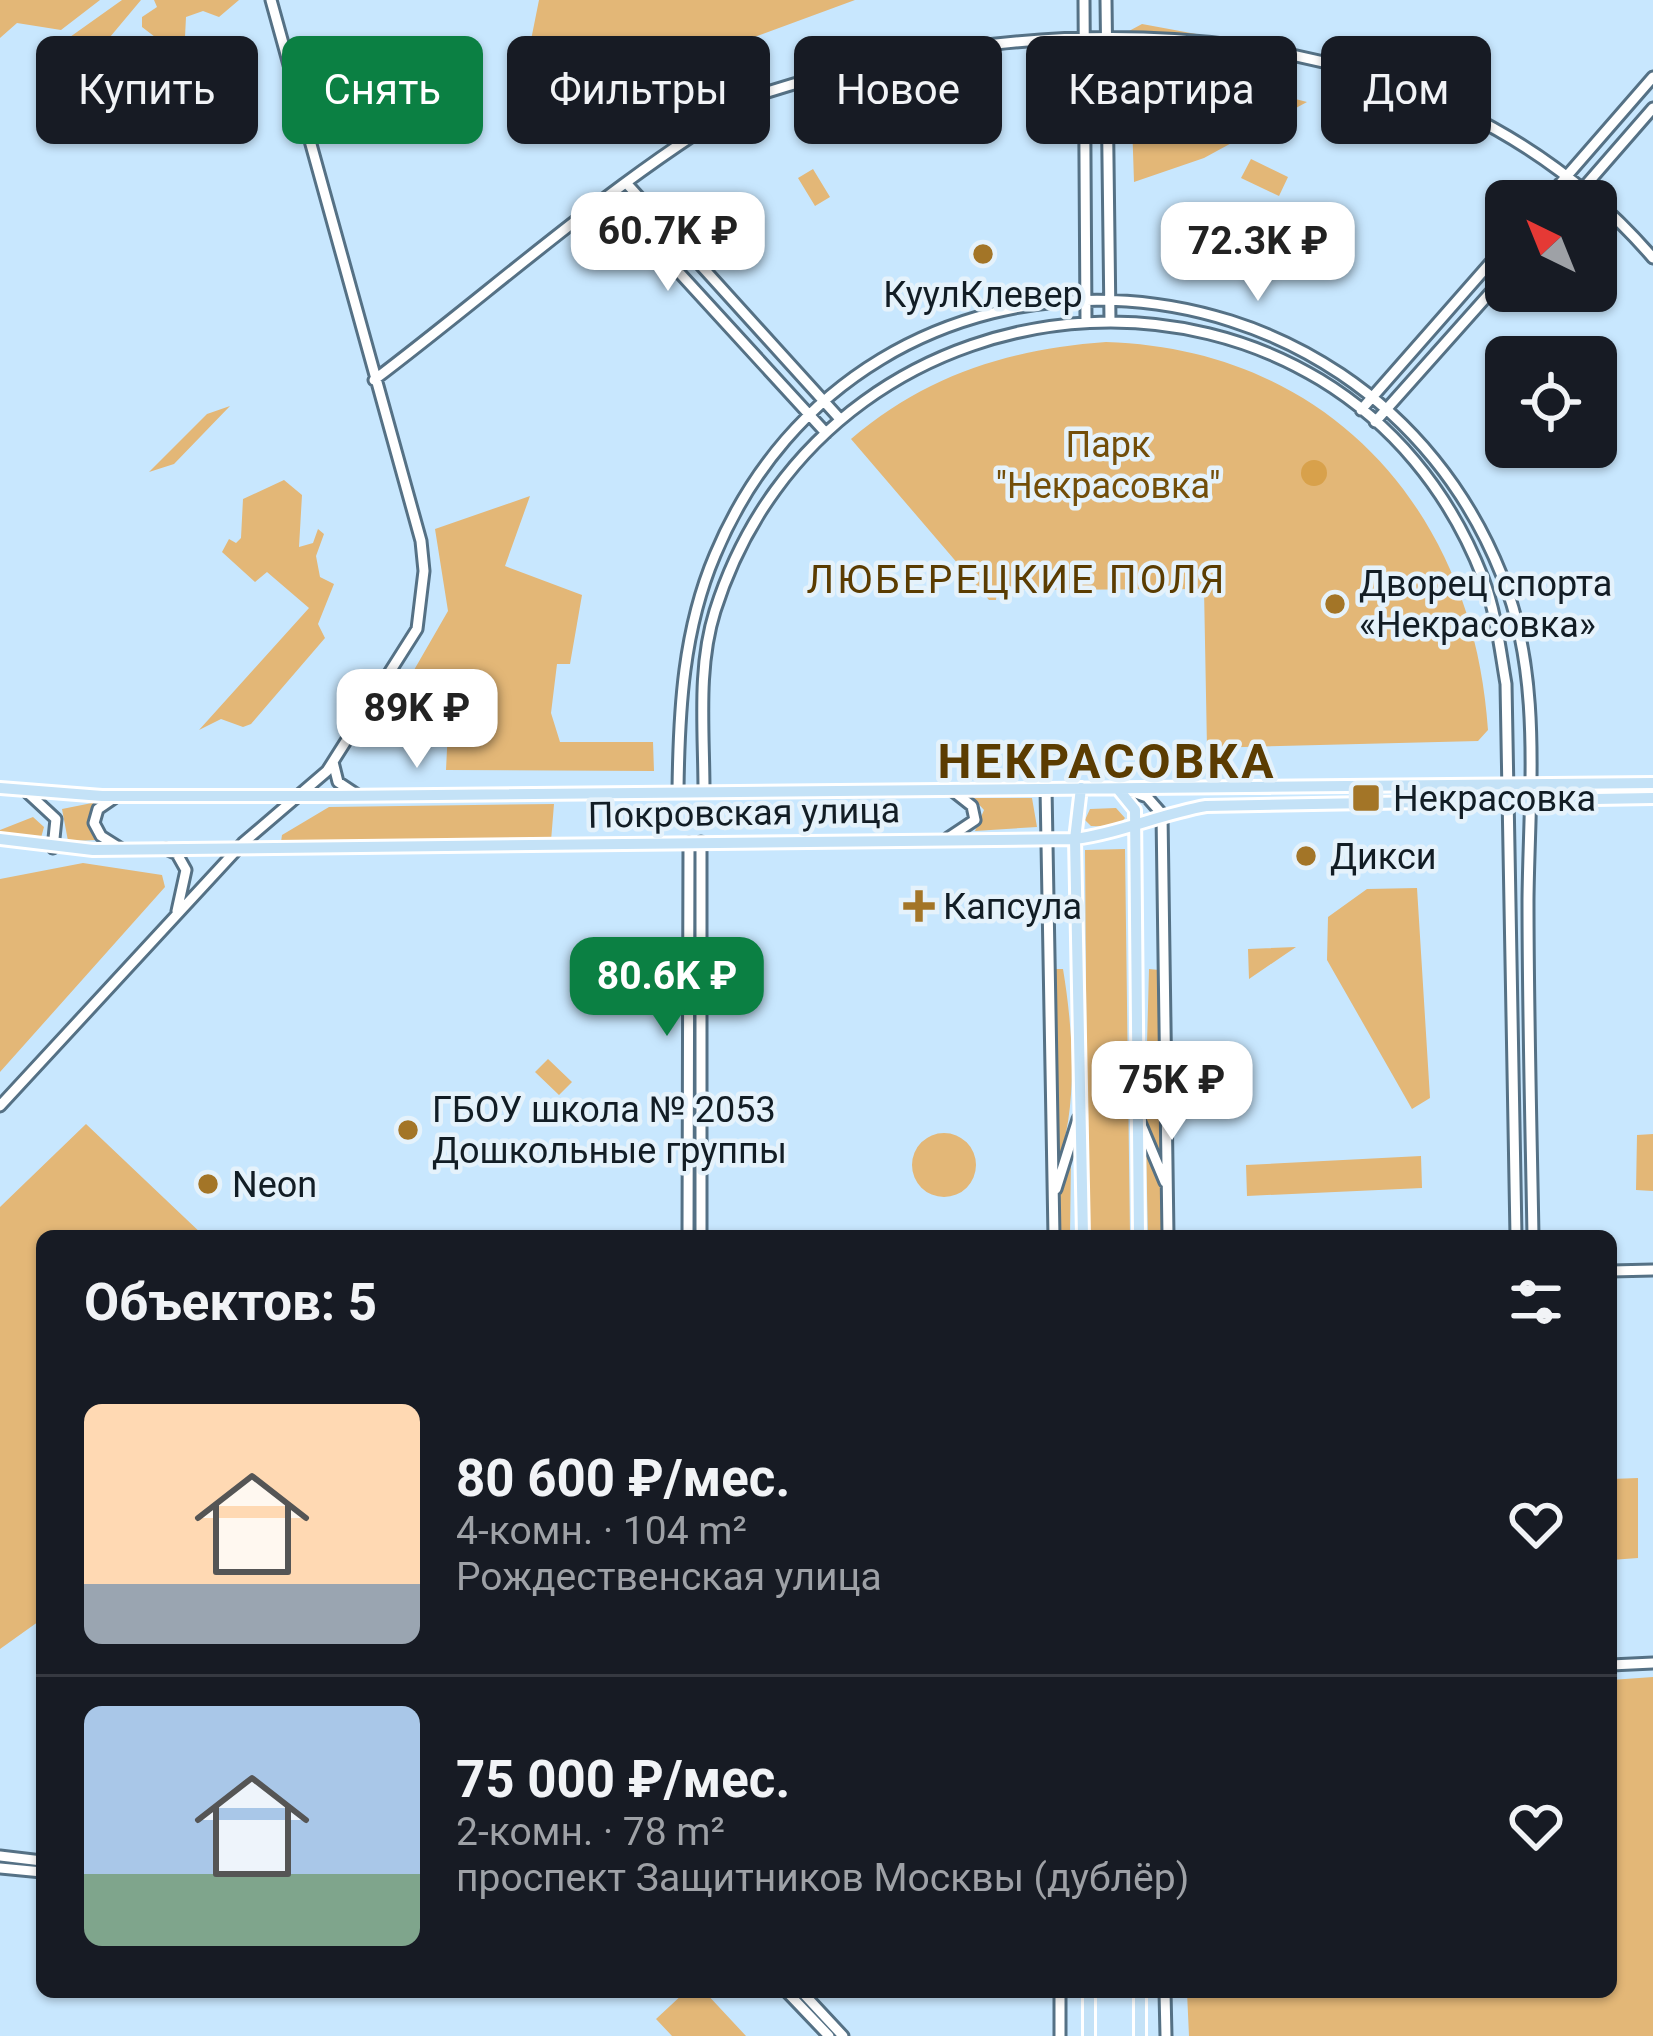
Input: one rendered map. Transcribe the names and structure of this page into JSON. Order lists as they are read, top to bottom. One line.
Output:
{"streets":{"main road":["Покровская улица"]},"districts":["ЛЮБЕРЕЦКИЕ ПОЛЯ","НЕКРАСОВКА"],"parks":["Парк \"Некрасовка\""],"places":{"other":["КуулКлевер","Дворец спорта «Некрасовка»","Дикси","ГБОУ школа № 2053 Дошкольные группы","Neon"],"transit":["Некрасовка"],"health":["Капсула"]},"north":"top left","page":{"chip":["Купить","Снять","Фильтры","Новое","Квартира","Дом"],"price":["60.7K ₽","72.3K ₽","89K ₽","80.6K ₽","75K ₽"],"heading":"Объектов: 5","list":[{"name":"80 600 ₽/мес.","note":"4-комн. · 104 m² · Рождественская улица"},{"name":"75 000 ₽/мес.","note":"2-комн. · 78 m² · проспект Защитников Москвы (дублёр)"}]}}
